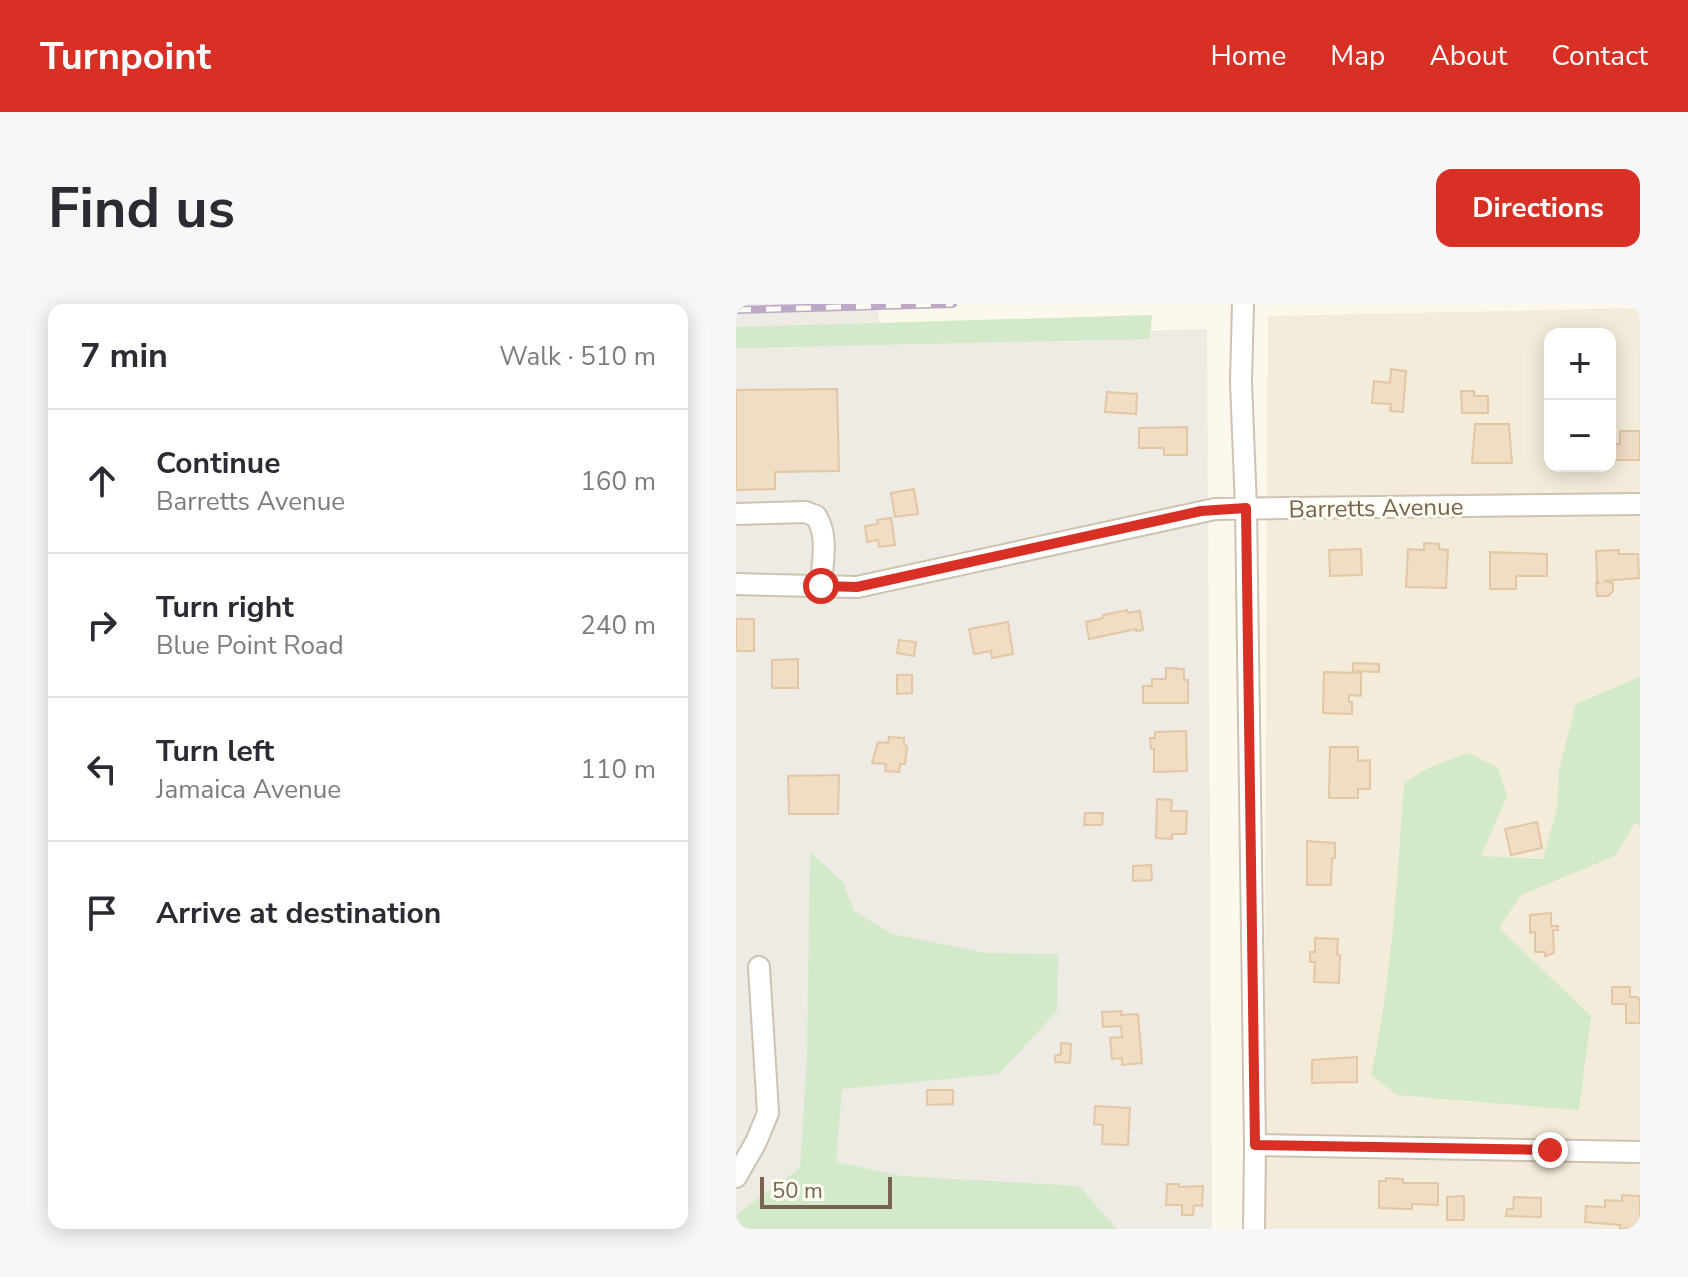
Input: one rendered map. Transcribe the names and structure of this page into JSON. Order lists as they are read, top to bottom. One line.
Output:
{"streets":{"street":["Barretts Avenue"]},"scale_bar":"50 m","page":{"header":"Turnpoint","nav":["Home","Map","About","Contact"],"buttons":"Directions","title":"Find us","heading":["7 min","Walk · 510 m"],"map_buttons":["+","−"],"list":[["Continue","Barretts Avenue","160 m"],["Turn right","Blue Point Road","240 m"],["Turn left","Jamaica Avenue","110 m"],"Arrive at destination"],"scale":"50 m"}}
